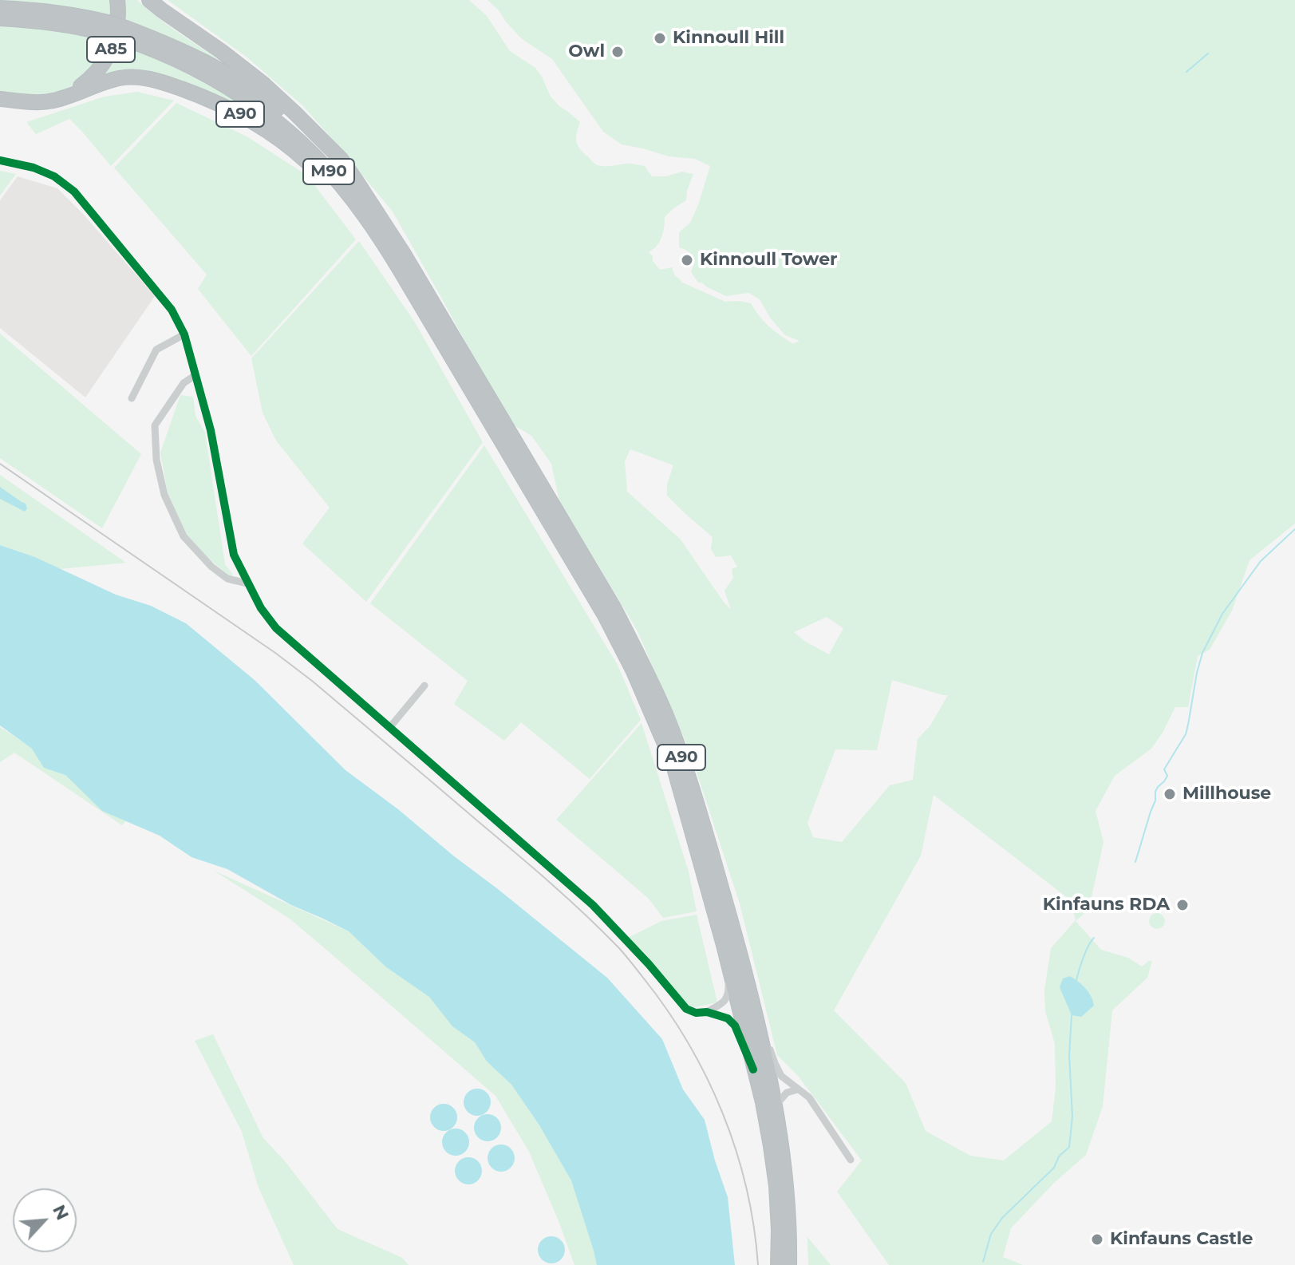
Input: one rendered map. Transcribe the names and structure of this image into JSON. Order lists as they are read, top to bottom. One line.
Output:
{"streets":{"highway":["A85","A90","M90"]},"crossings":[["A85","A90"],["A90","M90"]],"places":["Kinnoull Hill","Owl","Kinnoull Tower","Millhouse","Kinfauns RDA","Kinfauns Castle"],"north":"top right"}
